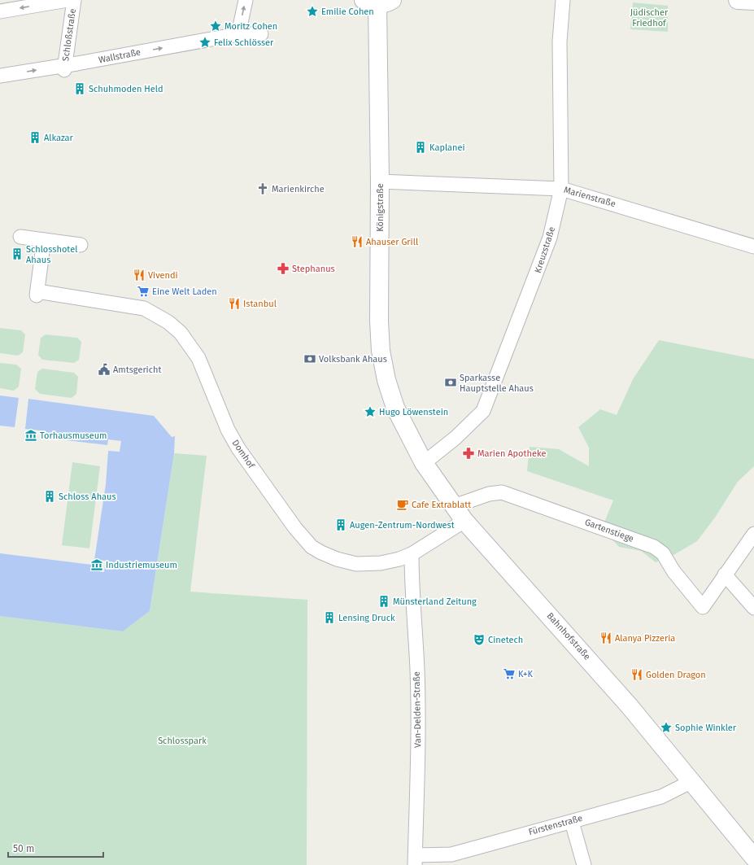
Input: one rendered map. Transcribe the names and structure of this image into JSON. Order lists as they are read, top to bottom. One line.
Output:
{"streets":{"street":["Schloßstraße","Wallstraße","Marienstraße","Königstraße","Kreuzstraße","Domhof","Gartenstiege","Bahnhofstraße","Van-Delden-Straße","Fürstenstraße"]},"crossings":[["Schloßstraße","Wallstraße"],["Marienstraße","Königstraße"],["Marienstraße","Kreuzstraße"],["Königstraße","Bahnhofstraße"],["Kreuzstraße","Bahnhofstraße"],["Domhof","Bahnhofstraße"],["Domhof","Van-Delden-Straße"],["Gartenstiege","Bahnhofstraße"],["Bahnhofstraße","Fürstenstraße"],["Van-Delden-Straße","Fürstenstraße"]],"one_way":["Wallstraße"],"parks":["Jüdischer Friedhof","Schlosspark"],"places":{"place":["Emilie Cohen","Moritz Cohen","Felix Schlösser","Hugo Löwenstein","Sophie Winkler"],"building":["Schuhmoden Held","Alkazar","Kaplanei","Schlosshotel Ahaus","Schloss Ahaus","Augen-Zentrum-Nordwest","Münsterland Zeitung","Lensing Druck"],"church":["Marienkirche"],"restaurant":["Ahauser Grill","Vivendi","Istanbul","Alanya Pizzeria","Golden Dragon"],"pharmacy":["Stephanus","Marien Apotheke"],"supermarket":["Eine Welt Laden","K+K"],"bank":["Volksbank Ahaus","Sparkasse Hauptstelle Ahaus"],"public building":["Amtsgericht"],"museum":["Torhausmuseum","Industriemuseum"],"cafe":["Cafe Extrablatt"],"theatre":["Cinetech"]},"scale_bar":"50 m"}
